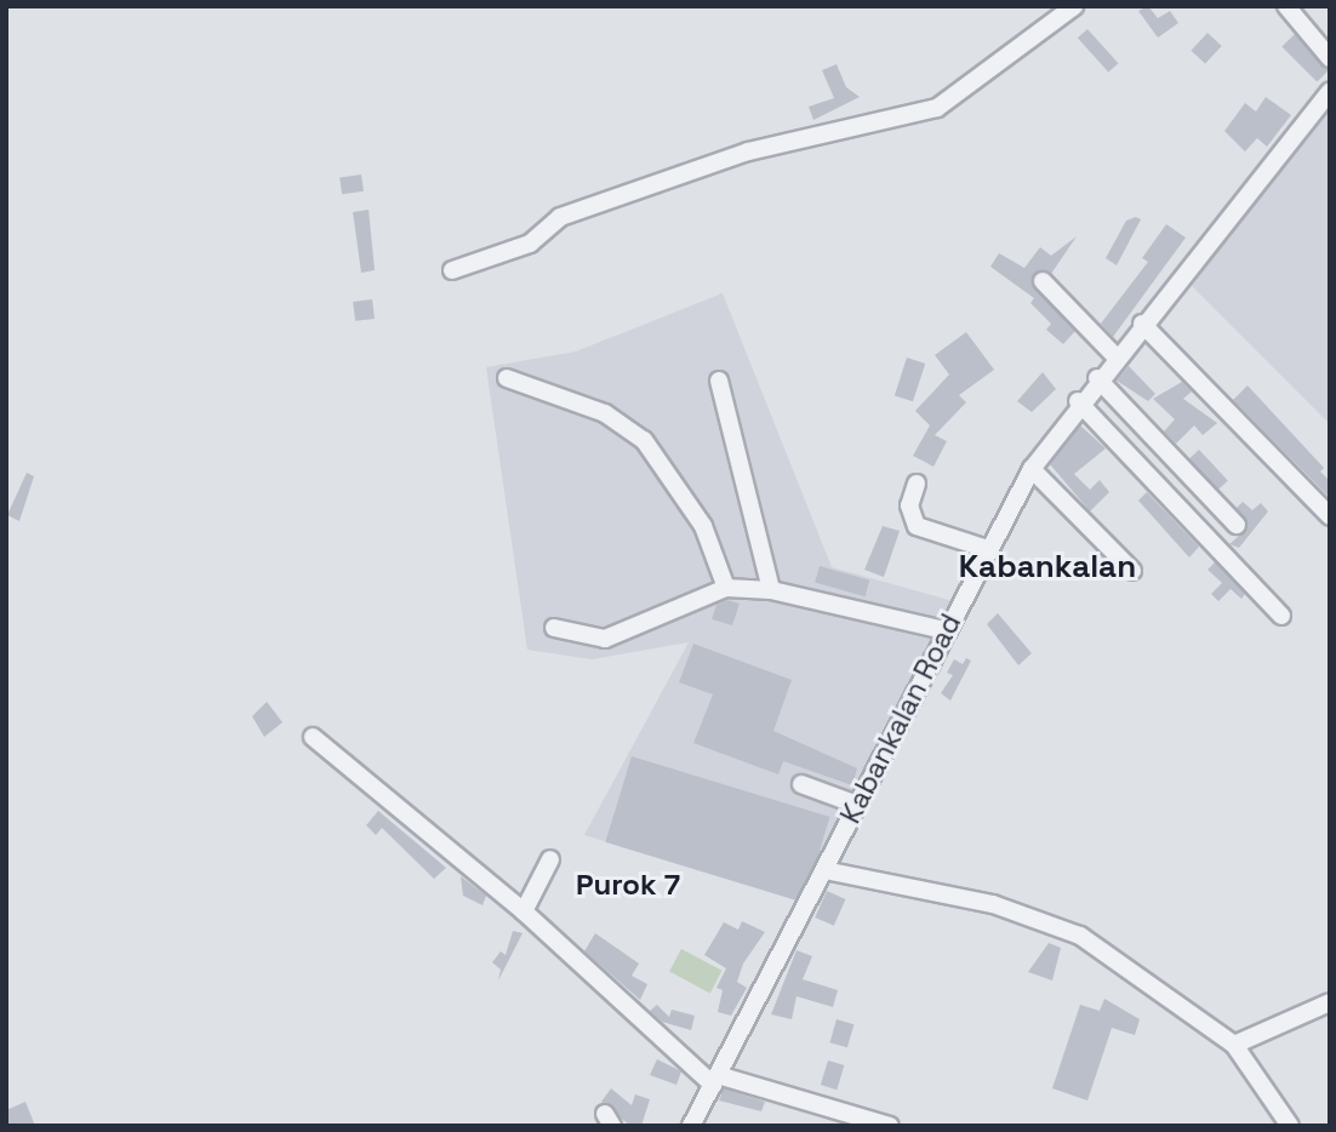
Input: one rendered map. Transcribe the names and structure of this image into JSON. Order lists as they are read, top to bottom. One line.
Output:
{"streets":{"street":["Kabankalan Road"]},"districts":["Kabankalan","Purok 7"]}
